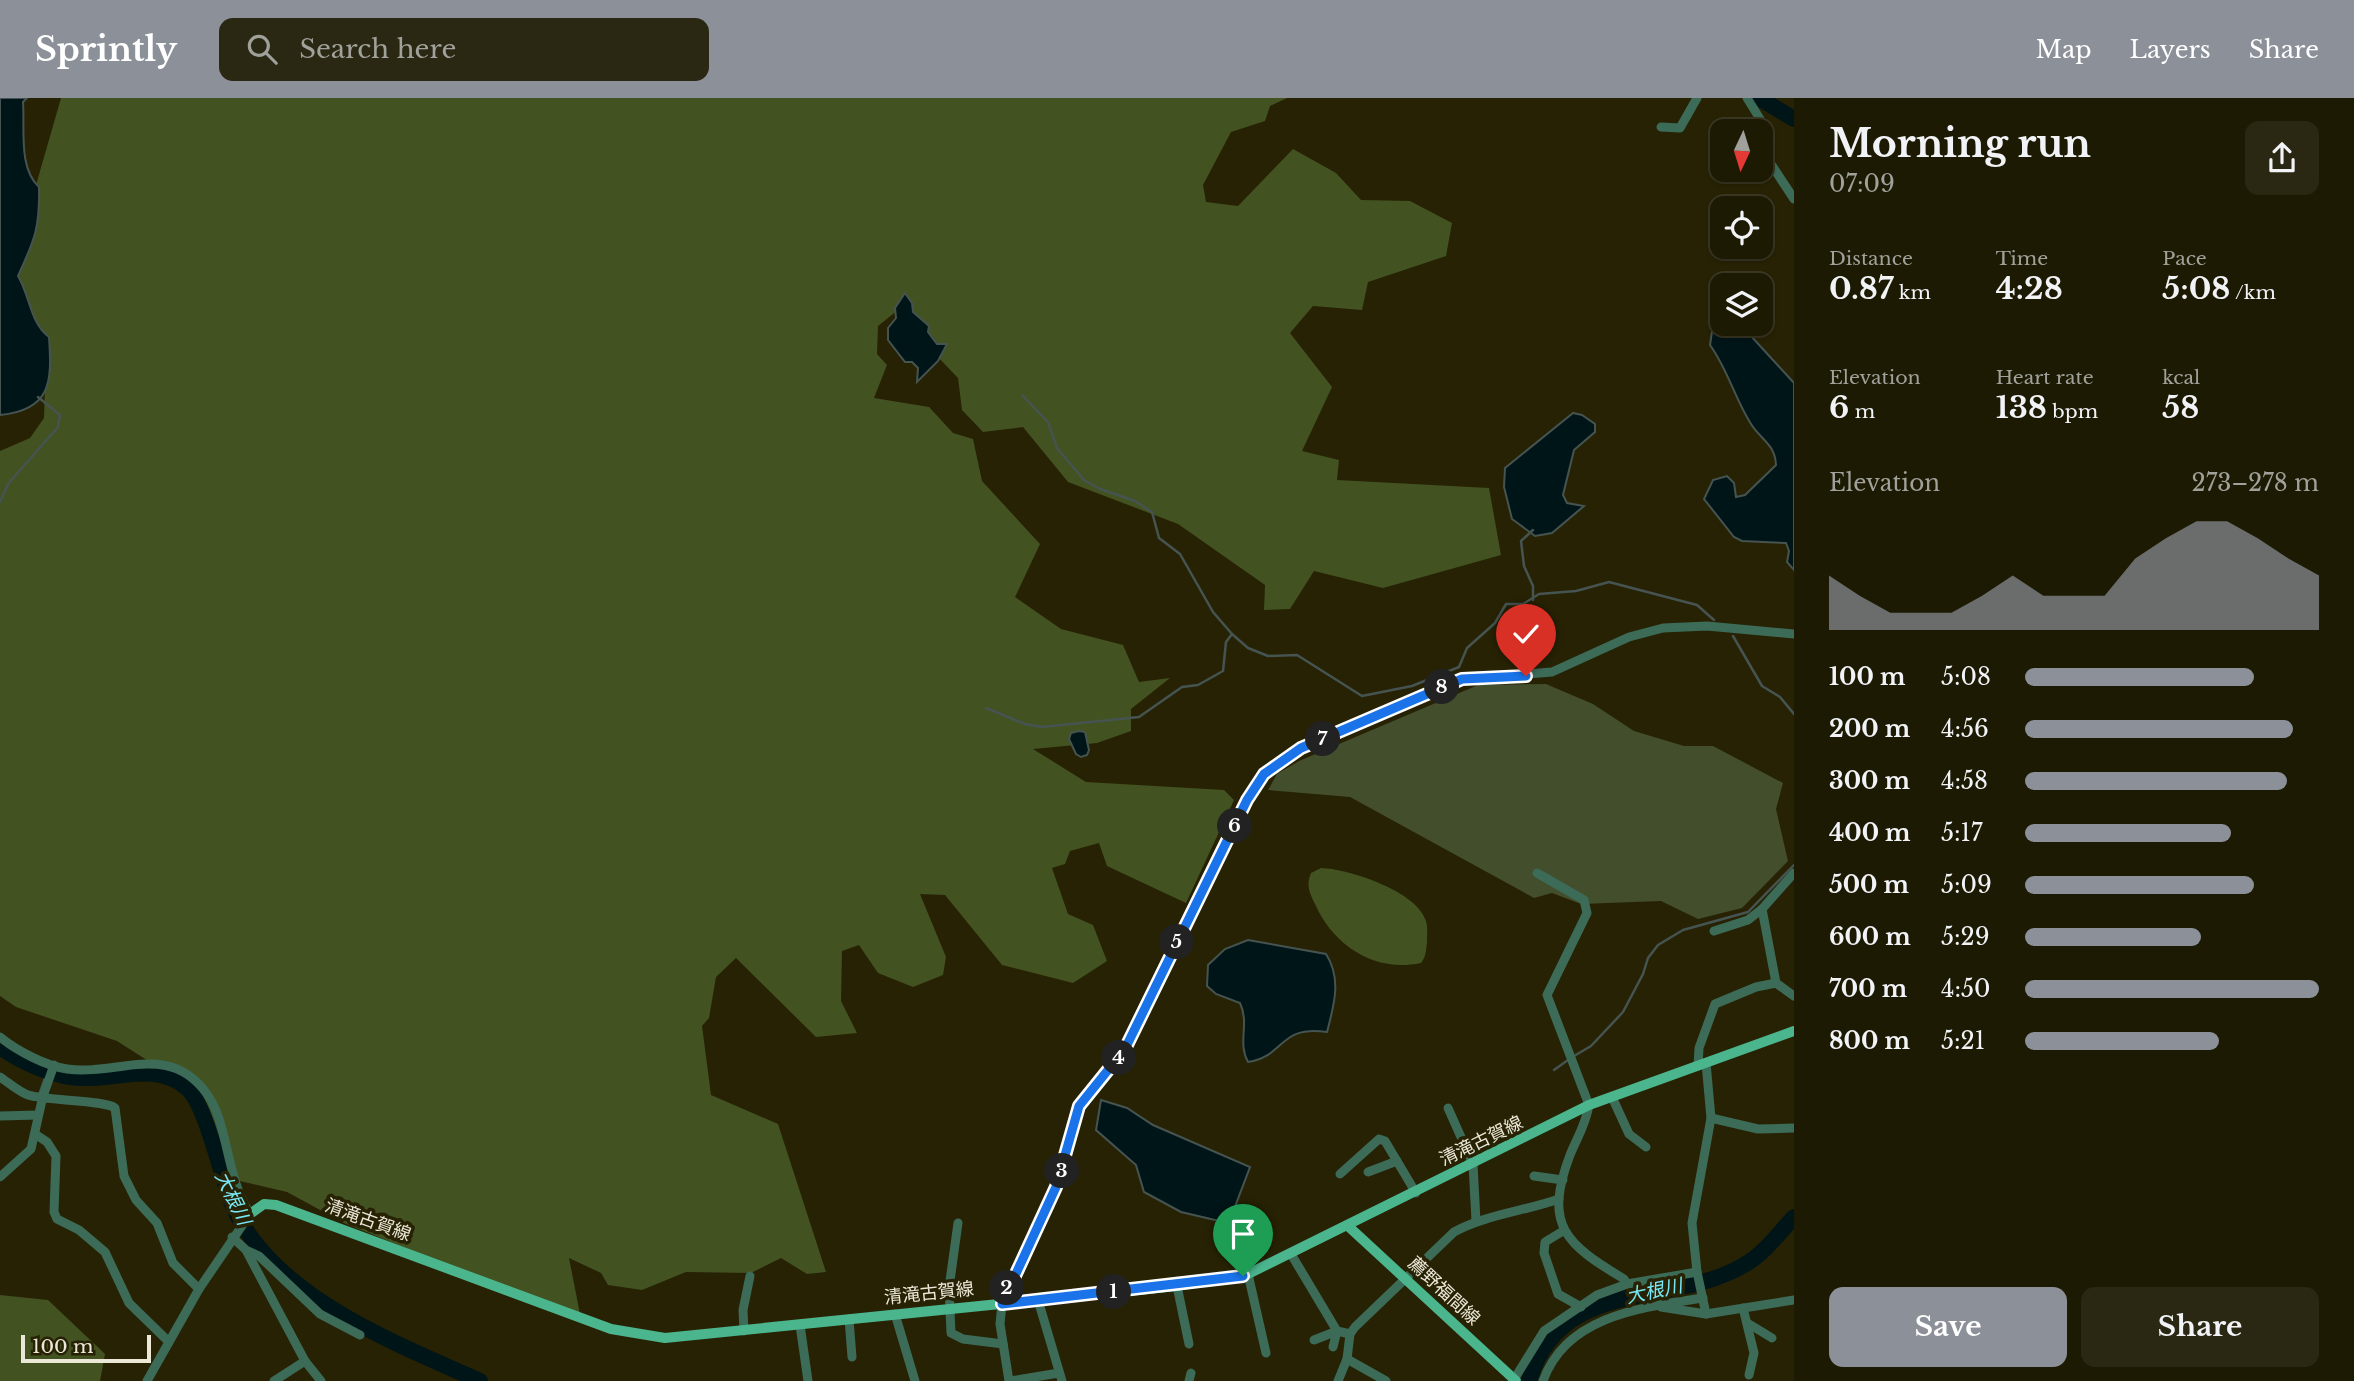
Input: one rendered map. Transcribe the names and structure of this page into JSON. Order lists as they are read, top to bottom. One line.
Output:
{"streets":{"main road":["清滝古賀線","薦野福間線"]},"crossings":[["清滝古賀線","薦野福間線"]],"water":["大根川"],"scale_bar":"100 m","north":"bottom","page":{"header":"Sprintly","search":"Search here","nav":["Map","Layers","Share"],"heading":["Morning run","07:09"],"stats":[["Distance","0.87 km"],["Time","4:28"],["Pace","5:08 /km"],["Elevation","6 m"],["Heart rate","138 bpm"],["kcal","58"]],"chart":["Elevation","273–278 m"],"list":[{"name":"100 m","note":"5:08"},{"name":"200 m","note":"4:56"},{"name":"300 m","note":"4:58"},{"name":"400 m","note":"5:17"},{"name":"500 m","note":"5:09"},{"name":"600 m","note":"5:29"},{"name":"700 m","note":"4:50"},{"name":"800 m","note":"5:21"}],"pins":["8","7","6","5","4","3","2","1"],"buttons":["Save","Share"],"scale":"100 m"}}
